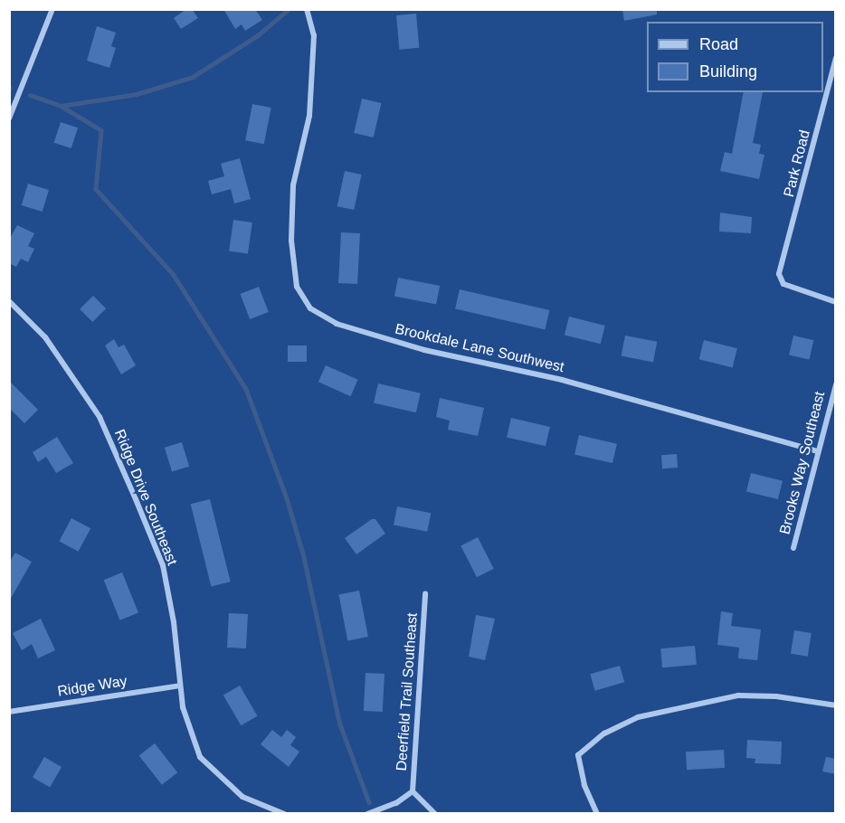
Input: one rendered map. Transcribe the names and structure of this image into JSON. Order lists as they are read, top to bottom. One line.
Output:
{"streets":{"street":["Park Road","Brookdale Lane Southwest","Brooks Way Southeast","Ridge Drive Southeast","Ridge Way","Deerfield Trail Southeast"]},"crossings":[["Brookdale Lane Southwest","Brooks Way Southeast"],["Ridge Drive Southeast","Ridge Way"]],"legend":["Road","Building"]}
